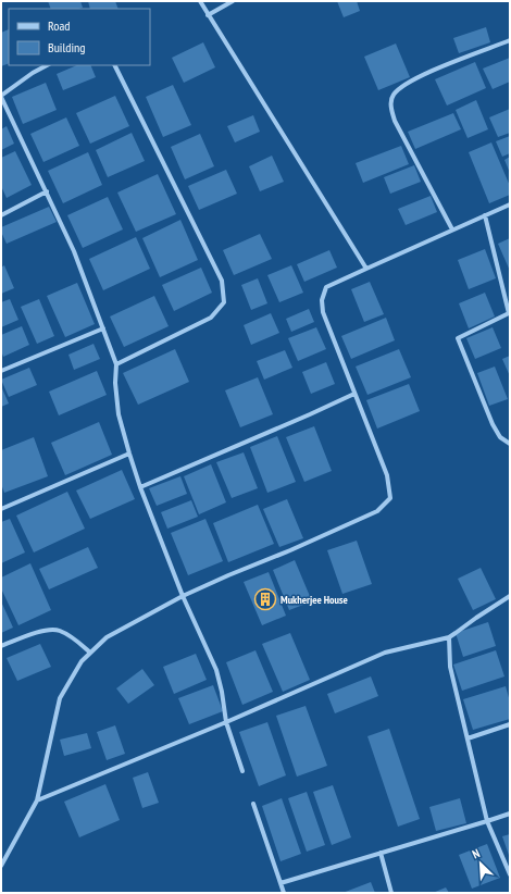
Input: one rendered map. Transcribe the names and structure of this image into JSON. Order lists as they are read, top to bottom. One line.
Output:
{"places":{"building":["Mukherjee House"]},"legend":["Road","Building"],"north":"top left"}
